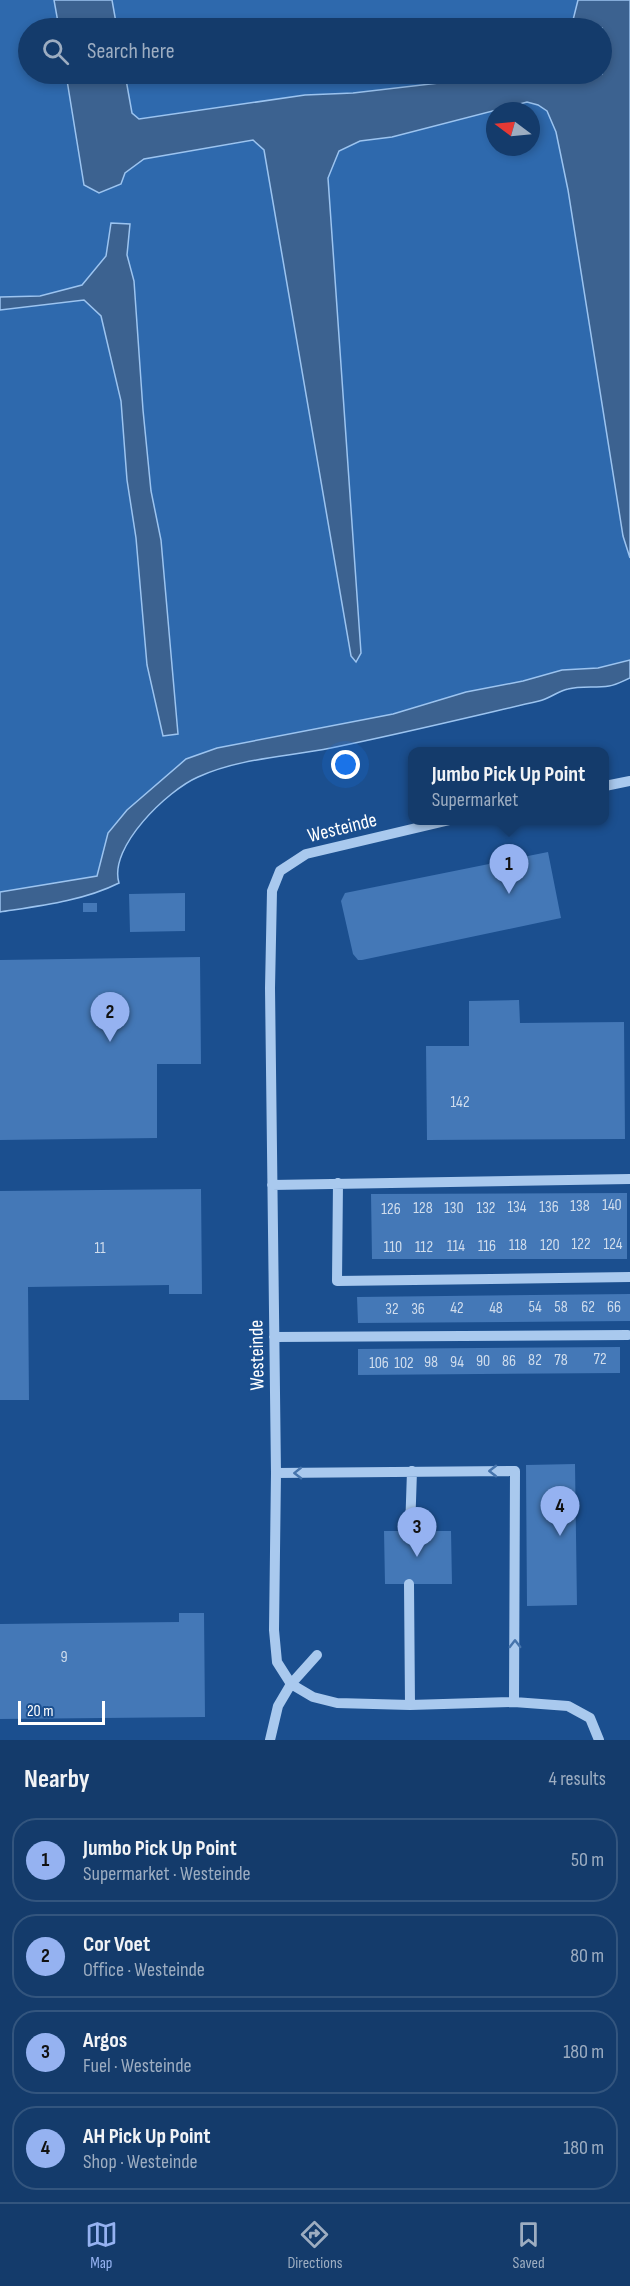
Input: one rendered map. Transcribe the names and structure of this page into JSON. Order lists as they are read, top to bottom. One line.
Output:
{"streets":{"street":["Westeinde"]},"house_numbers":["142","140","138","134","136","128","130","132","126","122","124","118","120","114","116","110","112","11","54","58","62","66","42","48","32","36","72","82","78","90","86","98","94","106","102","9"],"scale_bar":"20 m","north":"left","page":{"search":"Search here","popup":["Jumbo Pick Up Point","Supermarket"],"pins":["1","2","4","3"],"scale":"20 m","heading":["Nearby","4 results"],"list":[{"mark":"1","name":"Jumbo Pick Up Point","note":"Supermarket · Westeinde","value":"50 m"},{"mark":"2","name":"Cor Voet","note":"Office · Westeinde","value":"80 m"},{"mark":"3","name":"Argos","note":"Fuel · Westeinde","value":"180 m"},{"mark":"4","name":"AH Pick Up Point","note":"Shop · Westeinde","value":"180 m"}],"nav":["Map","Directions","Saved"]}}
